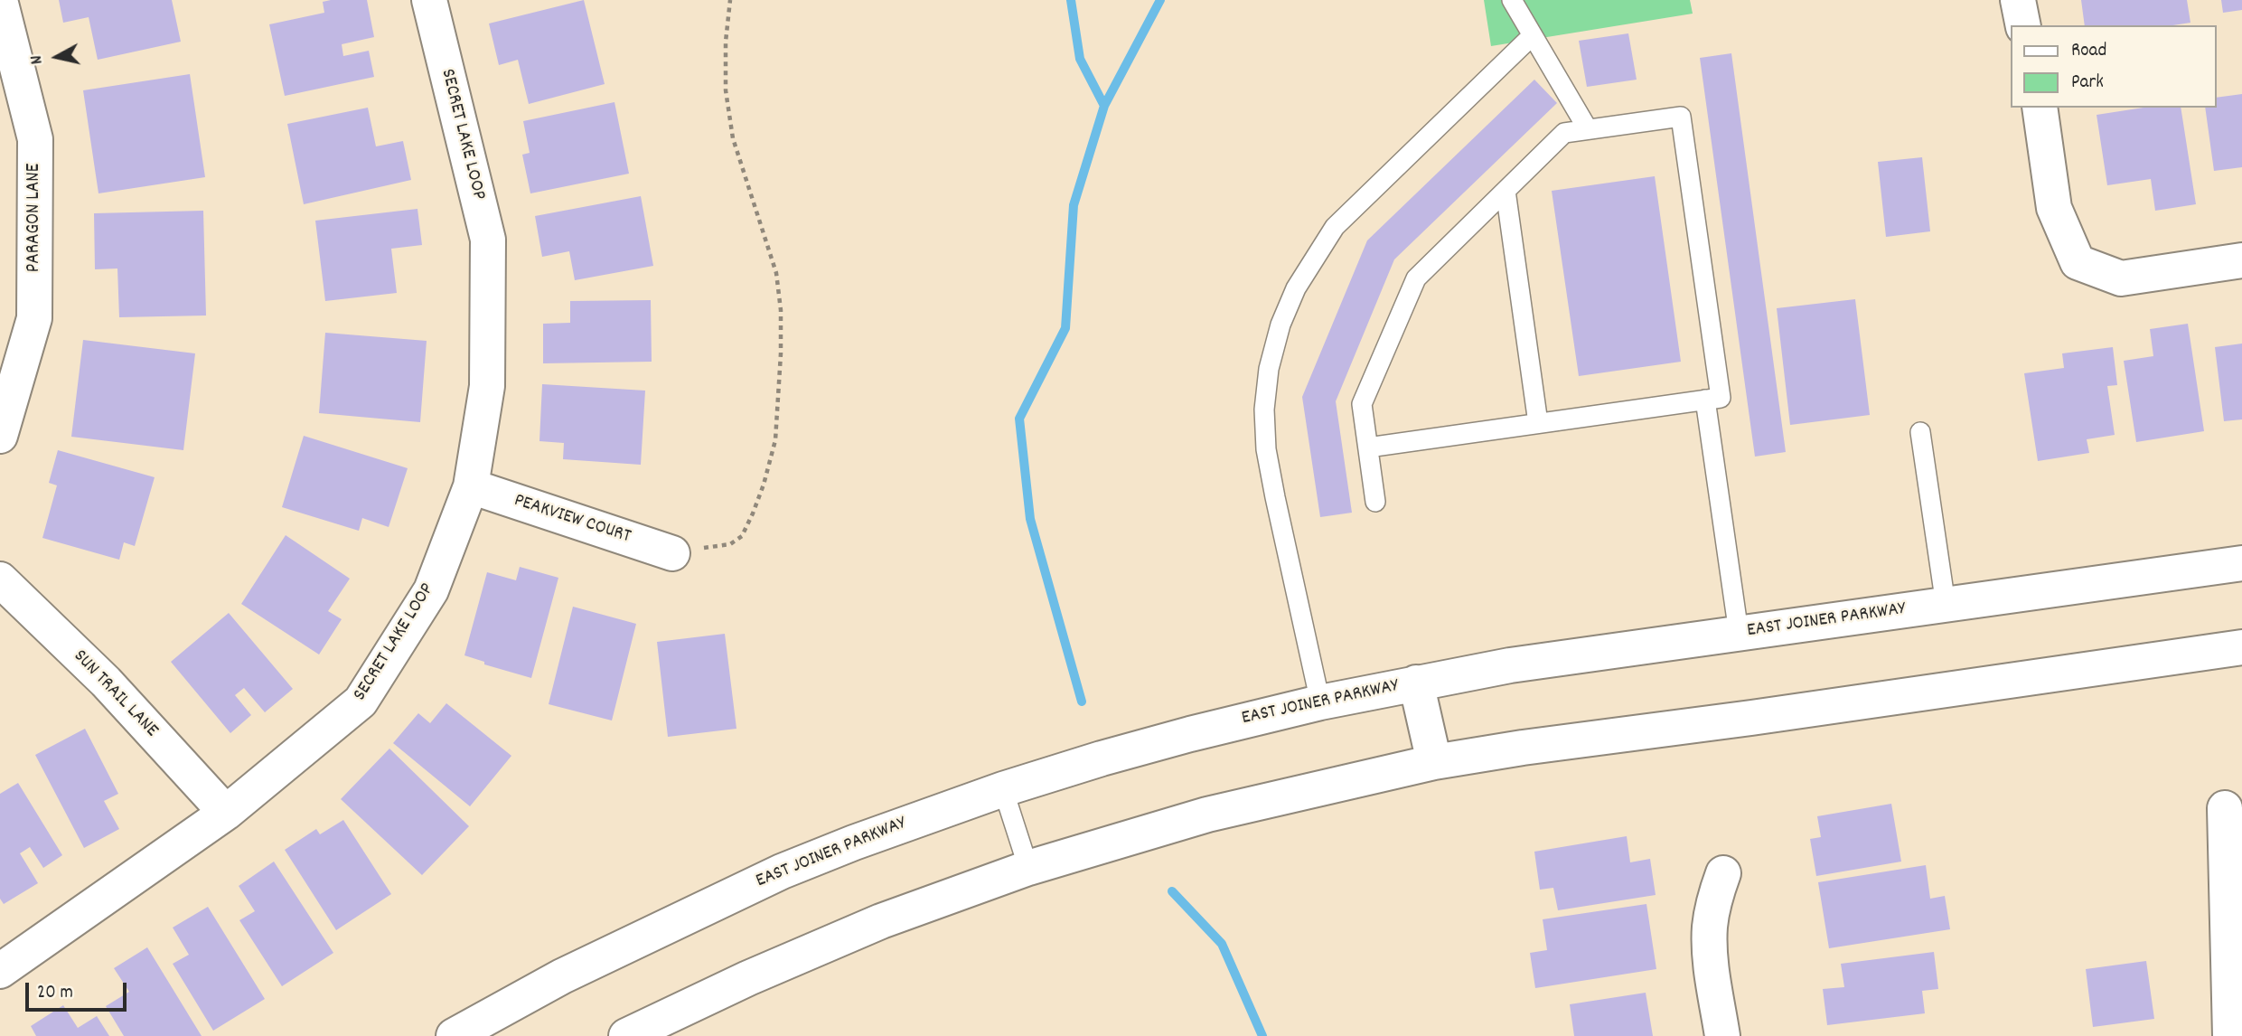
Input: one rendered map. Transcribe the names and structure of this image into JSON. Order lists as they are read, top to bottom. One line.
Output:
{"streets":{"main road":["SECRET LAKE LOOP","PARAGON LANE","PEAKVIEW COURT","EAST JOINER PARKWAY","SUN TRAIL LANE"]},"crossings":[["SECRET LAKE LOOP","PEAKVIEW COURT"],["SECRET LAKE LOOP","SUN TRAIL LANE"]],"legend":["Road","Park"],"scale_bar":"20 m","north":"left"}
